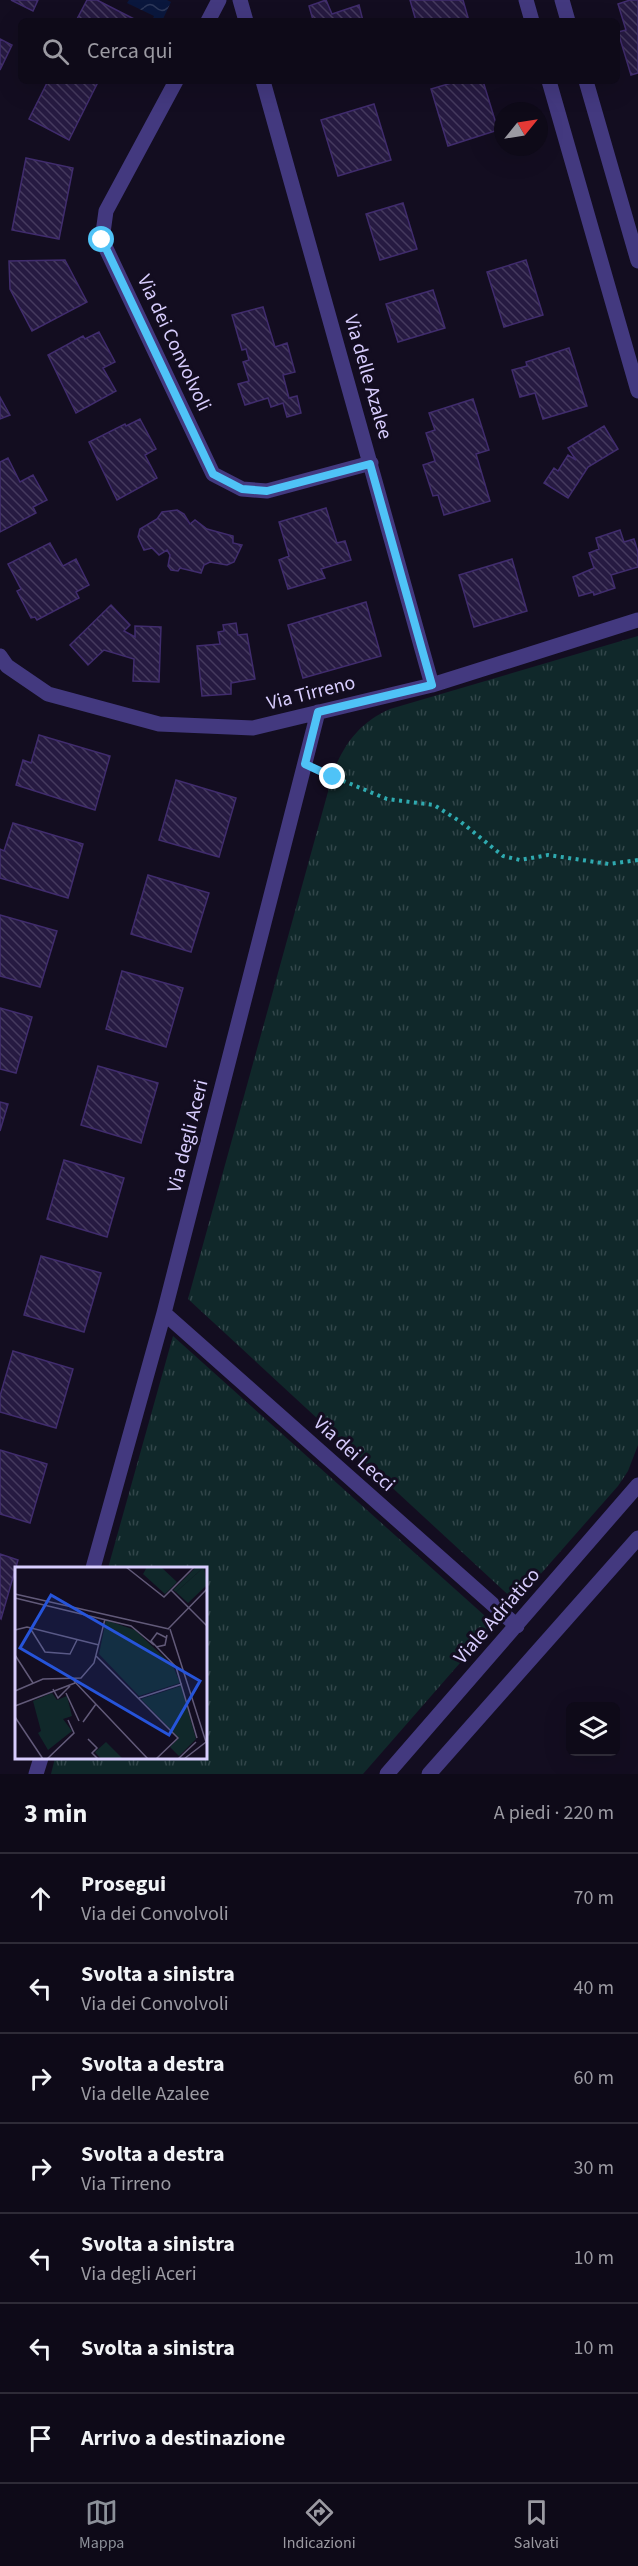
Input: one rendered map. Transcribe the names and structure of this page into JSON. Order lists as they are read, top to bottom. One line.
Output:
{"streets":{"street":["Via dei Convolvoli","Via delle Azalee","Via Tirreno","Via degli Aceri","Via dei Lecci","Viale Adriatico"]},"crossings":[["Via dei Convolvoli","Via delle Azalee"],["Via delle Azalee","Via Tirreno"],["Via Tirreno","Via degli Aceri"],["Via degli Aceri","Via dei Lecci"],["Via dei Lecci","Viale Adriatico"]],"north":"top right","page":{"search":"Cerca qui","heading":["3 min","A piedi · 220 m"],"list":[["Prosegui","Via dei Convolvoli","70 m"],["Svolta a sinistra","Via dei Convolvoli","40 m"],["Svolta a destra","Via delle Azalee","60 m"],["Svolta a destra","Via Tirreno","30 m"],["Svolta a sinistra","Via degli Aceri","10 m"],["Svolta a sinistra","10 m"],"Arrivo a destinazione"],"nav":["Mappa","Indicazioni","Salvati"]}}
